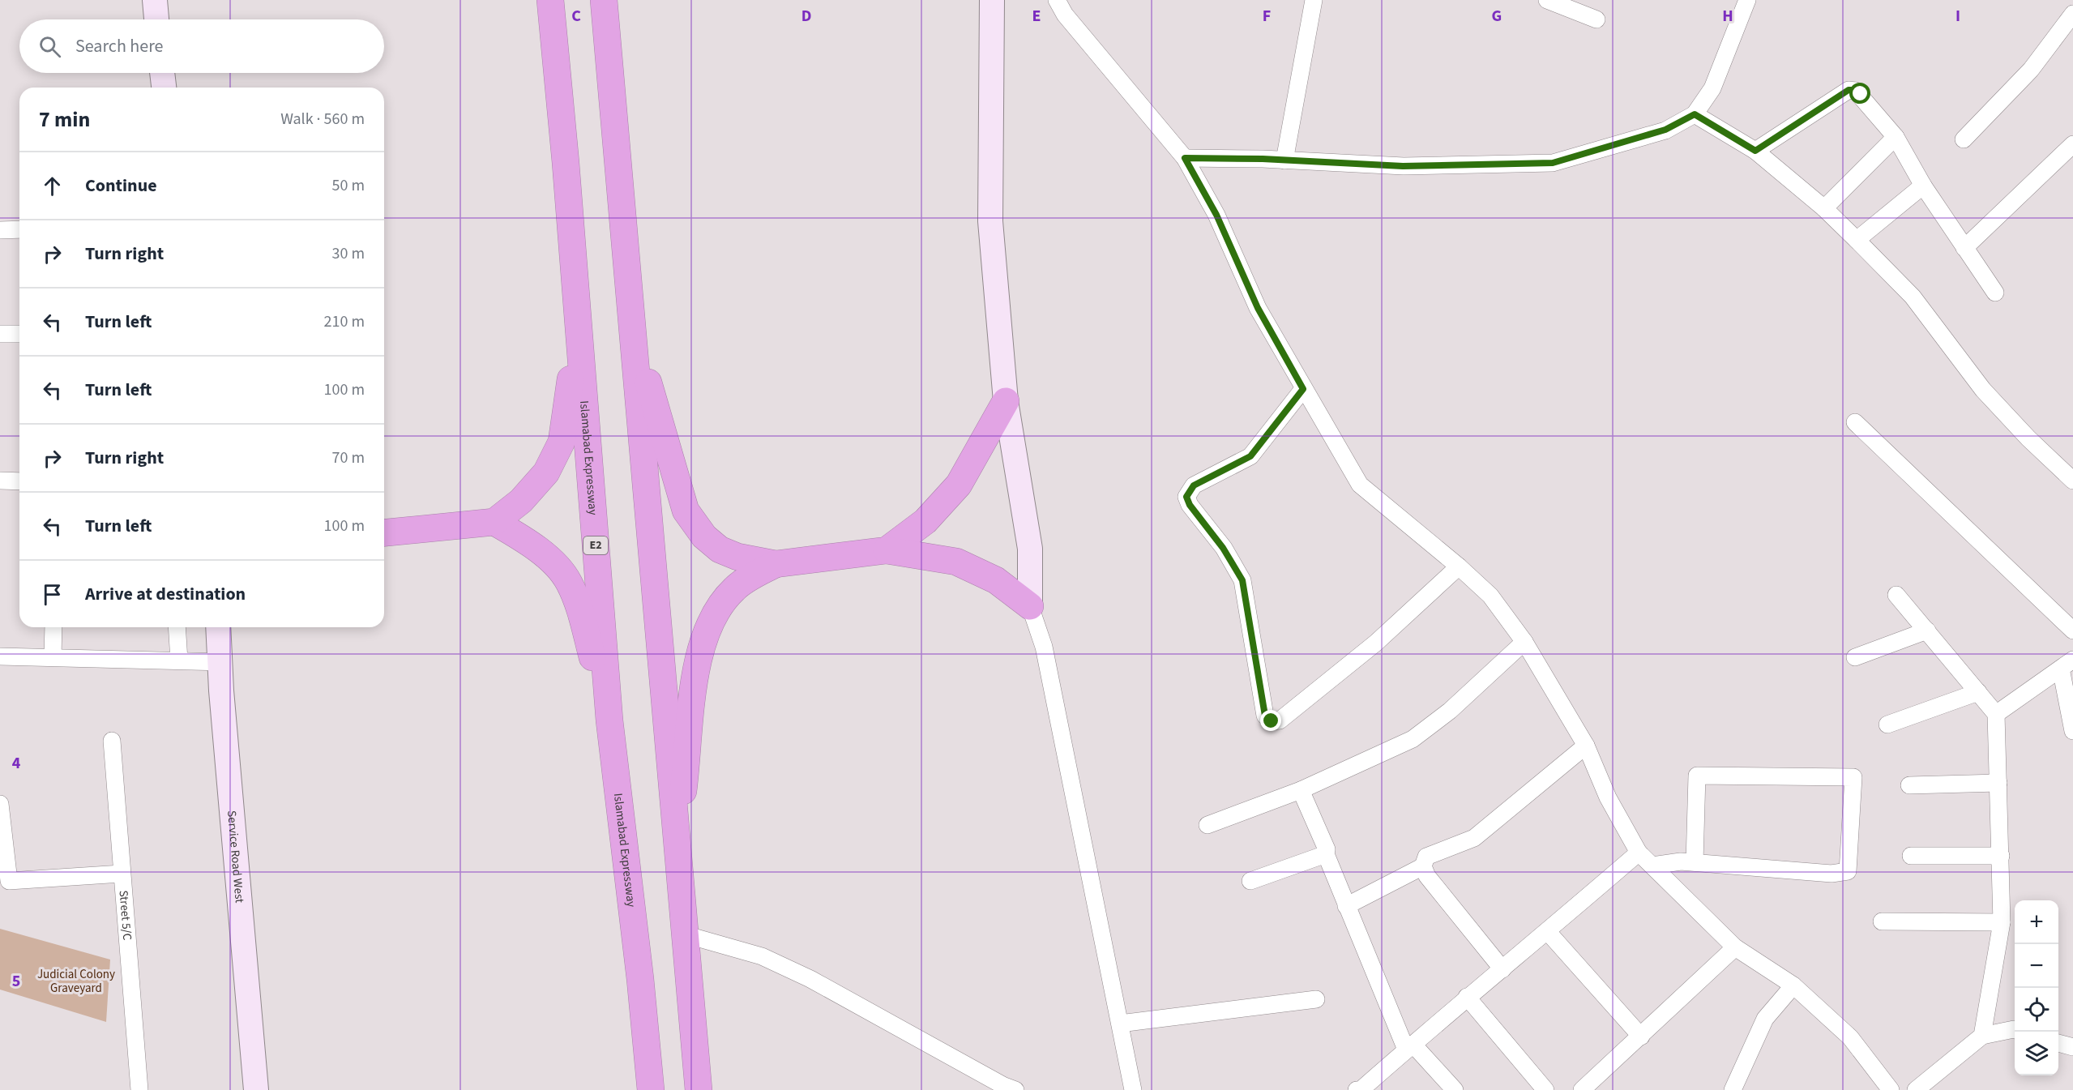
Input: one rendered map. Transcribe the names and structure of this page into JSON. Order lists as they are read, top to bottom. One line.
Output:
{"streets":{"highway":["Islamabad Expressway","E2"],"street":["Service Road West","Street 5/C"]},"parks":["Judicial Colony Graveyard"],"page":{"search":"Search here","heading":["7 min","Walk · 560 m"],"list":[["Continue","50 m"],["Turn right","30 m"],["Turn left","210 m"],["Turn left","100 m"],["Turn right","70 m"],["Turn left","100 m"],"Arrive at destination"],"map_buttons":["+","−"]},"grid":{"columns":["C","D","E","F","G","H","I"],"rows":["4","5"]}}
